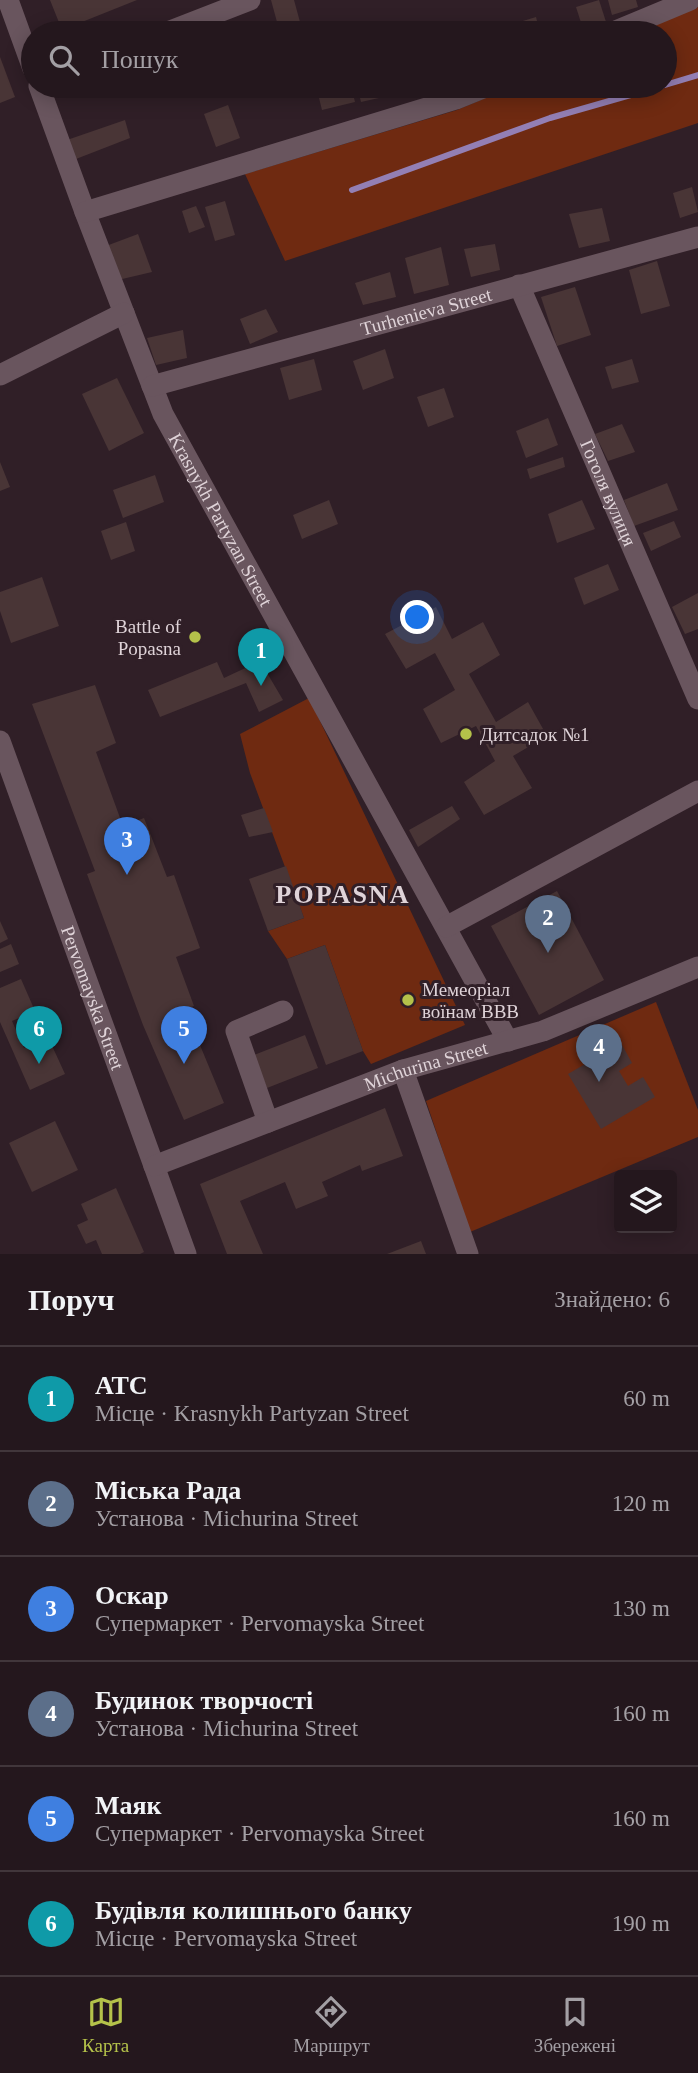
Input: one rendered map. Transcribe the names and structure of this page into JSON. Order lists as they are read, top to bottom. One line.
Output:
{"streets":{"street":["Turhenieva Street","Гоголя вулиця","Krasnykh Partyzan Street","Pervomayska Street","Michurina Street"]},"crossings":[["Turhenieva Street","Гоголя вулиця"],["Turhenieva Street","Krasnykh Partyzan Street"],["Krasnykh Partyzan Street","Michurina Street"],["Pervomayska Street","Michurina Street"]],"districts":["POPASNA"],"places":["Battle of Popasna","Дитсадок №1","Мемеоріал воїнам ВВВ"],"page":{"search":"Пошук","pins":["1","3","2","5","6","4"],"heading":["Поруч","Знайдено: 6"],"list":[{"mark":"1","name":"АТС","note":"Місце · Krasnykh Partyzan Street","value":"60 m"},{"mark":"2","name":"Міська Рада","note":"Установа · Michurina Street","value":"120 m"},{"mark":"3","name":"Оскар","note":"Супермаркет · Pervomayska Street","value":"130 m"},{"mark":"4","name":"Будинок творчості","note":"Установа · Michurina Street","value":"160 m"},{"mark":"5","name":"Маяк","note":"Супермаркет · Pervomayska Street","value":"160 m"},{"mark":"6","name":"Будівля колишнього банку","note":"Місце · Pervomayska Street","value":"190 m"}],"nav":["Карта","Маршрут","Збережені"]}}
